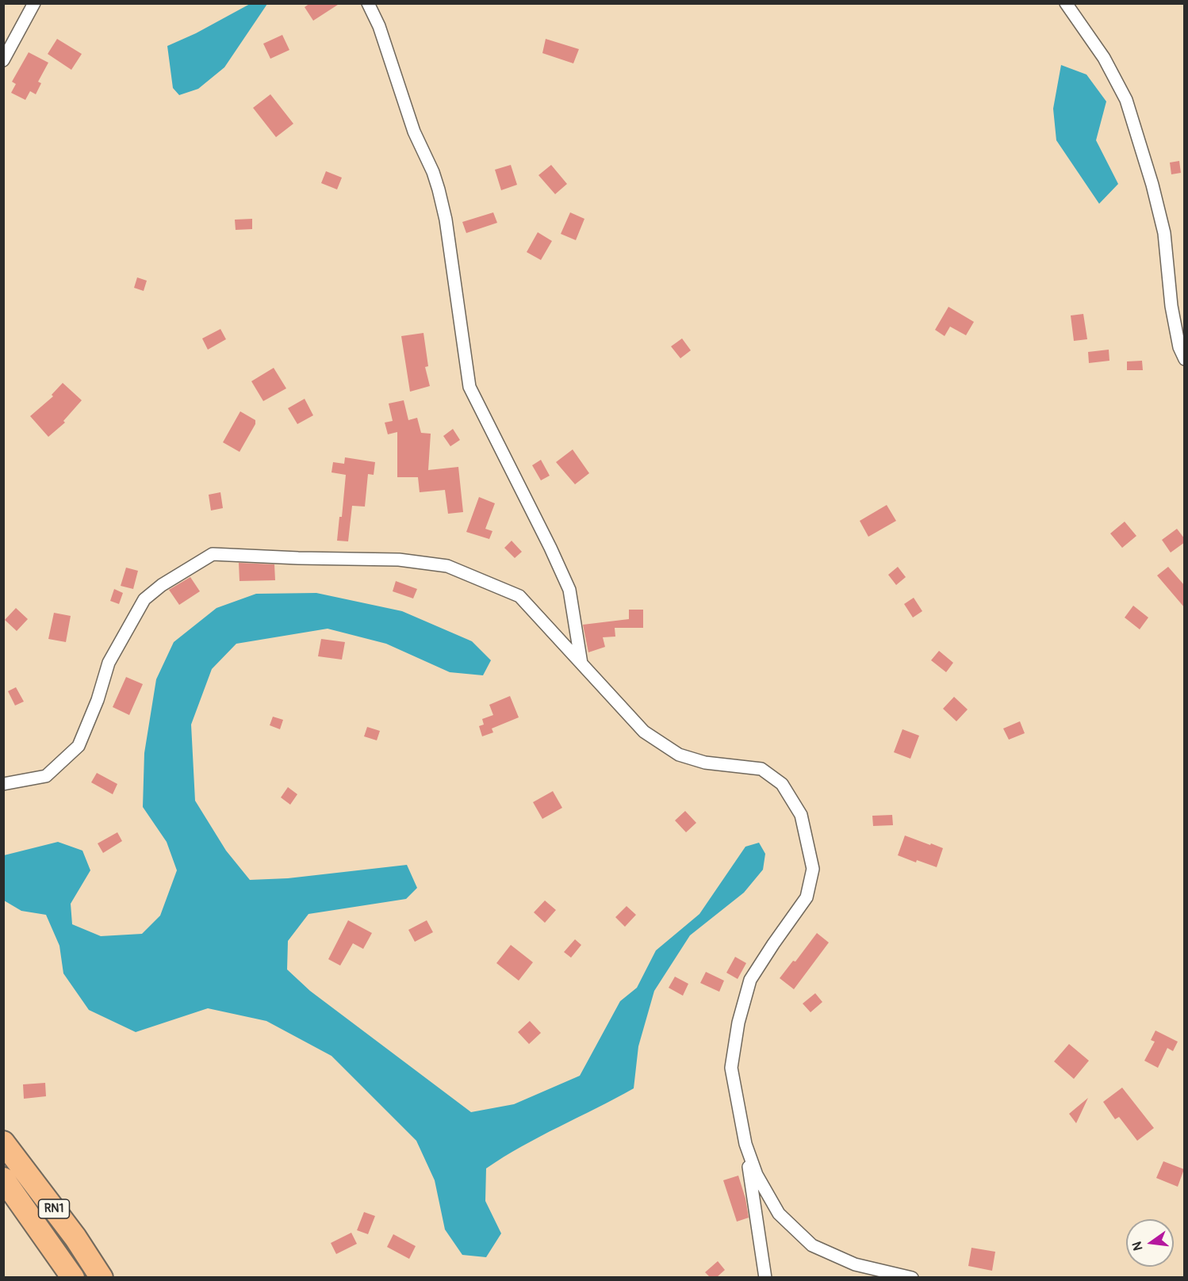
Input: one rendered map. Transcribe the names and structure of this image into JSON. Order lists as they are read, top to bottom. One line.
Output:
{"streets":{"highway":["RN1"]},"north":"left"}
